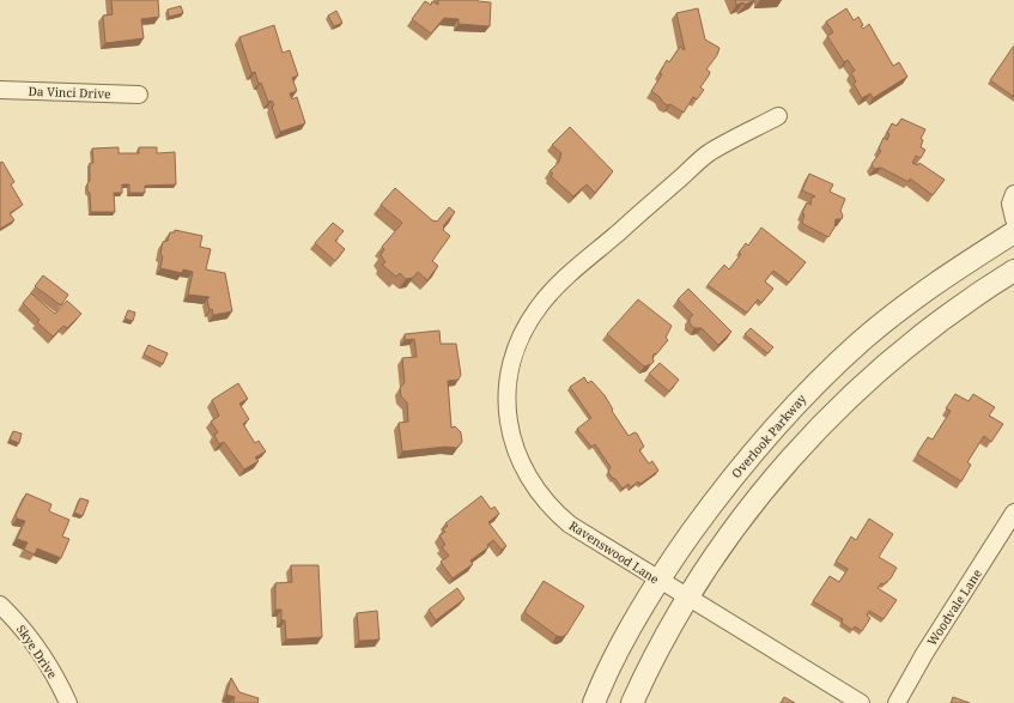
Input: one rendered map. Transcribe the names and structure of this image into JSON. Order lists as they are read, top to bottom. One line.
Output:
{"streets":{"street":["Da Vinci Drive","Overlook Parkway","Ravenswood Lane","Woodvale Lane","Skye Drive"]},"crossings":[["Overlook Parkway","Ravenswood Lane"]]}
